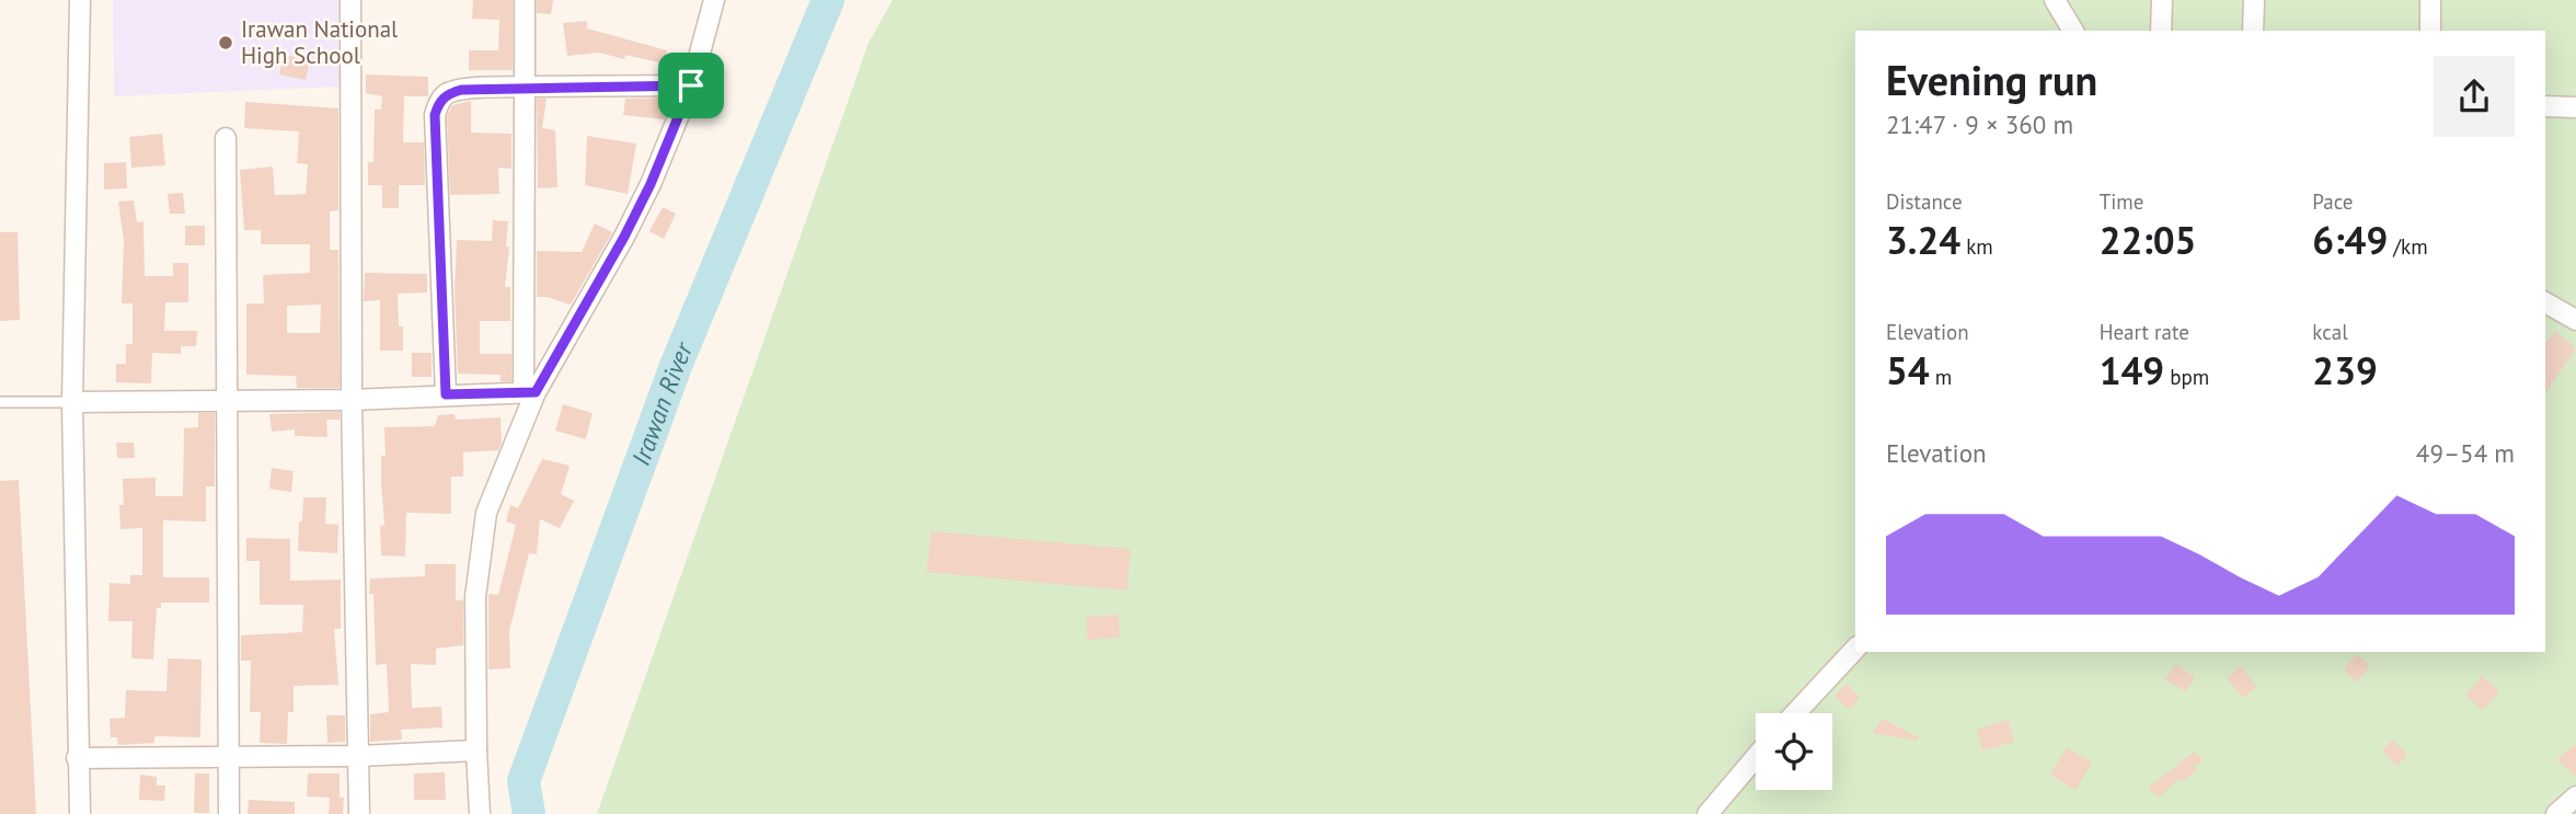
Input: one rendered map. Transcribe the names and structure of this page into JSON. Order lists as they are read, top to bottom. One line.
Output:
{"water":["Irawan River"],"places":["Irawan National High School"],"page":{"heading":["Evening run","21:47 · 9 × 360 m"],"stats":[["Distance","3.24 km"],["Time","22:05"],["Pace","6:49 /km"],["Elevation","54 m"],["Heart rate","149 bpm"],["kcal","239"]],"chart":["Elevation","49–54 m"]}}
